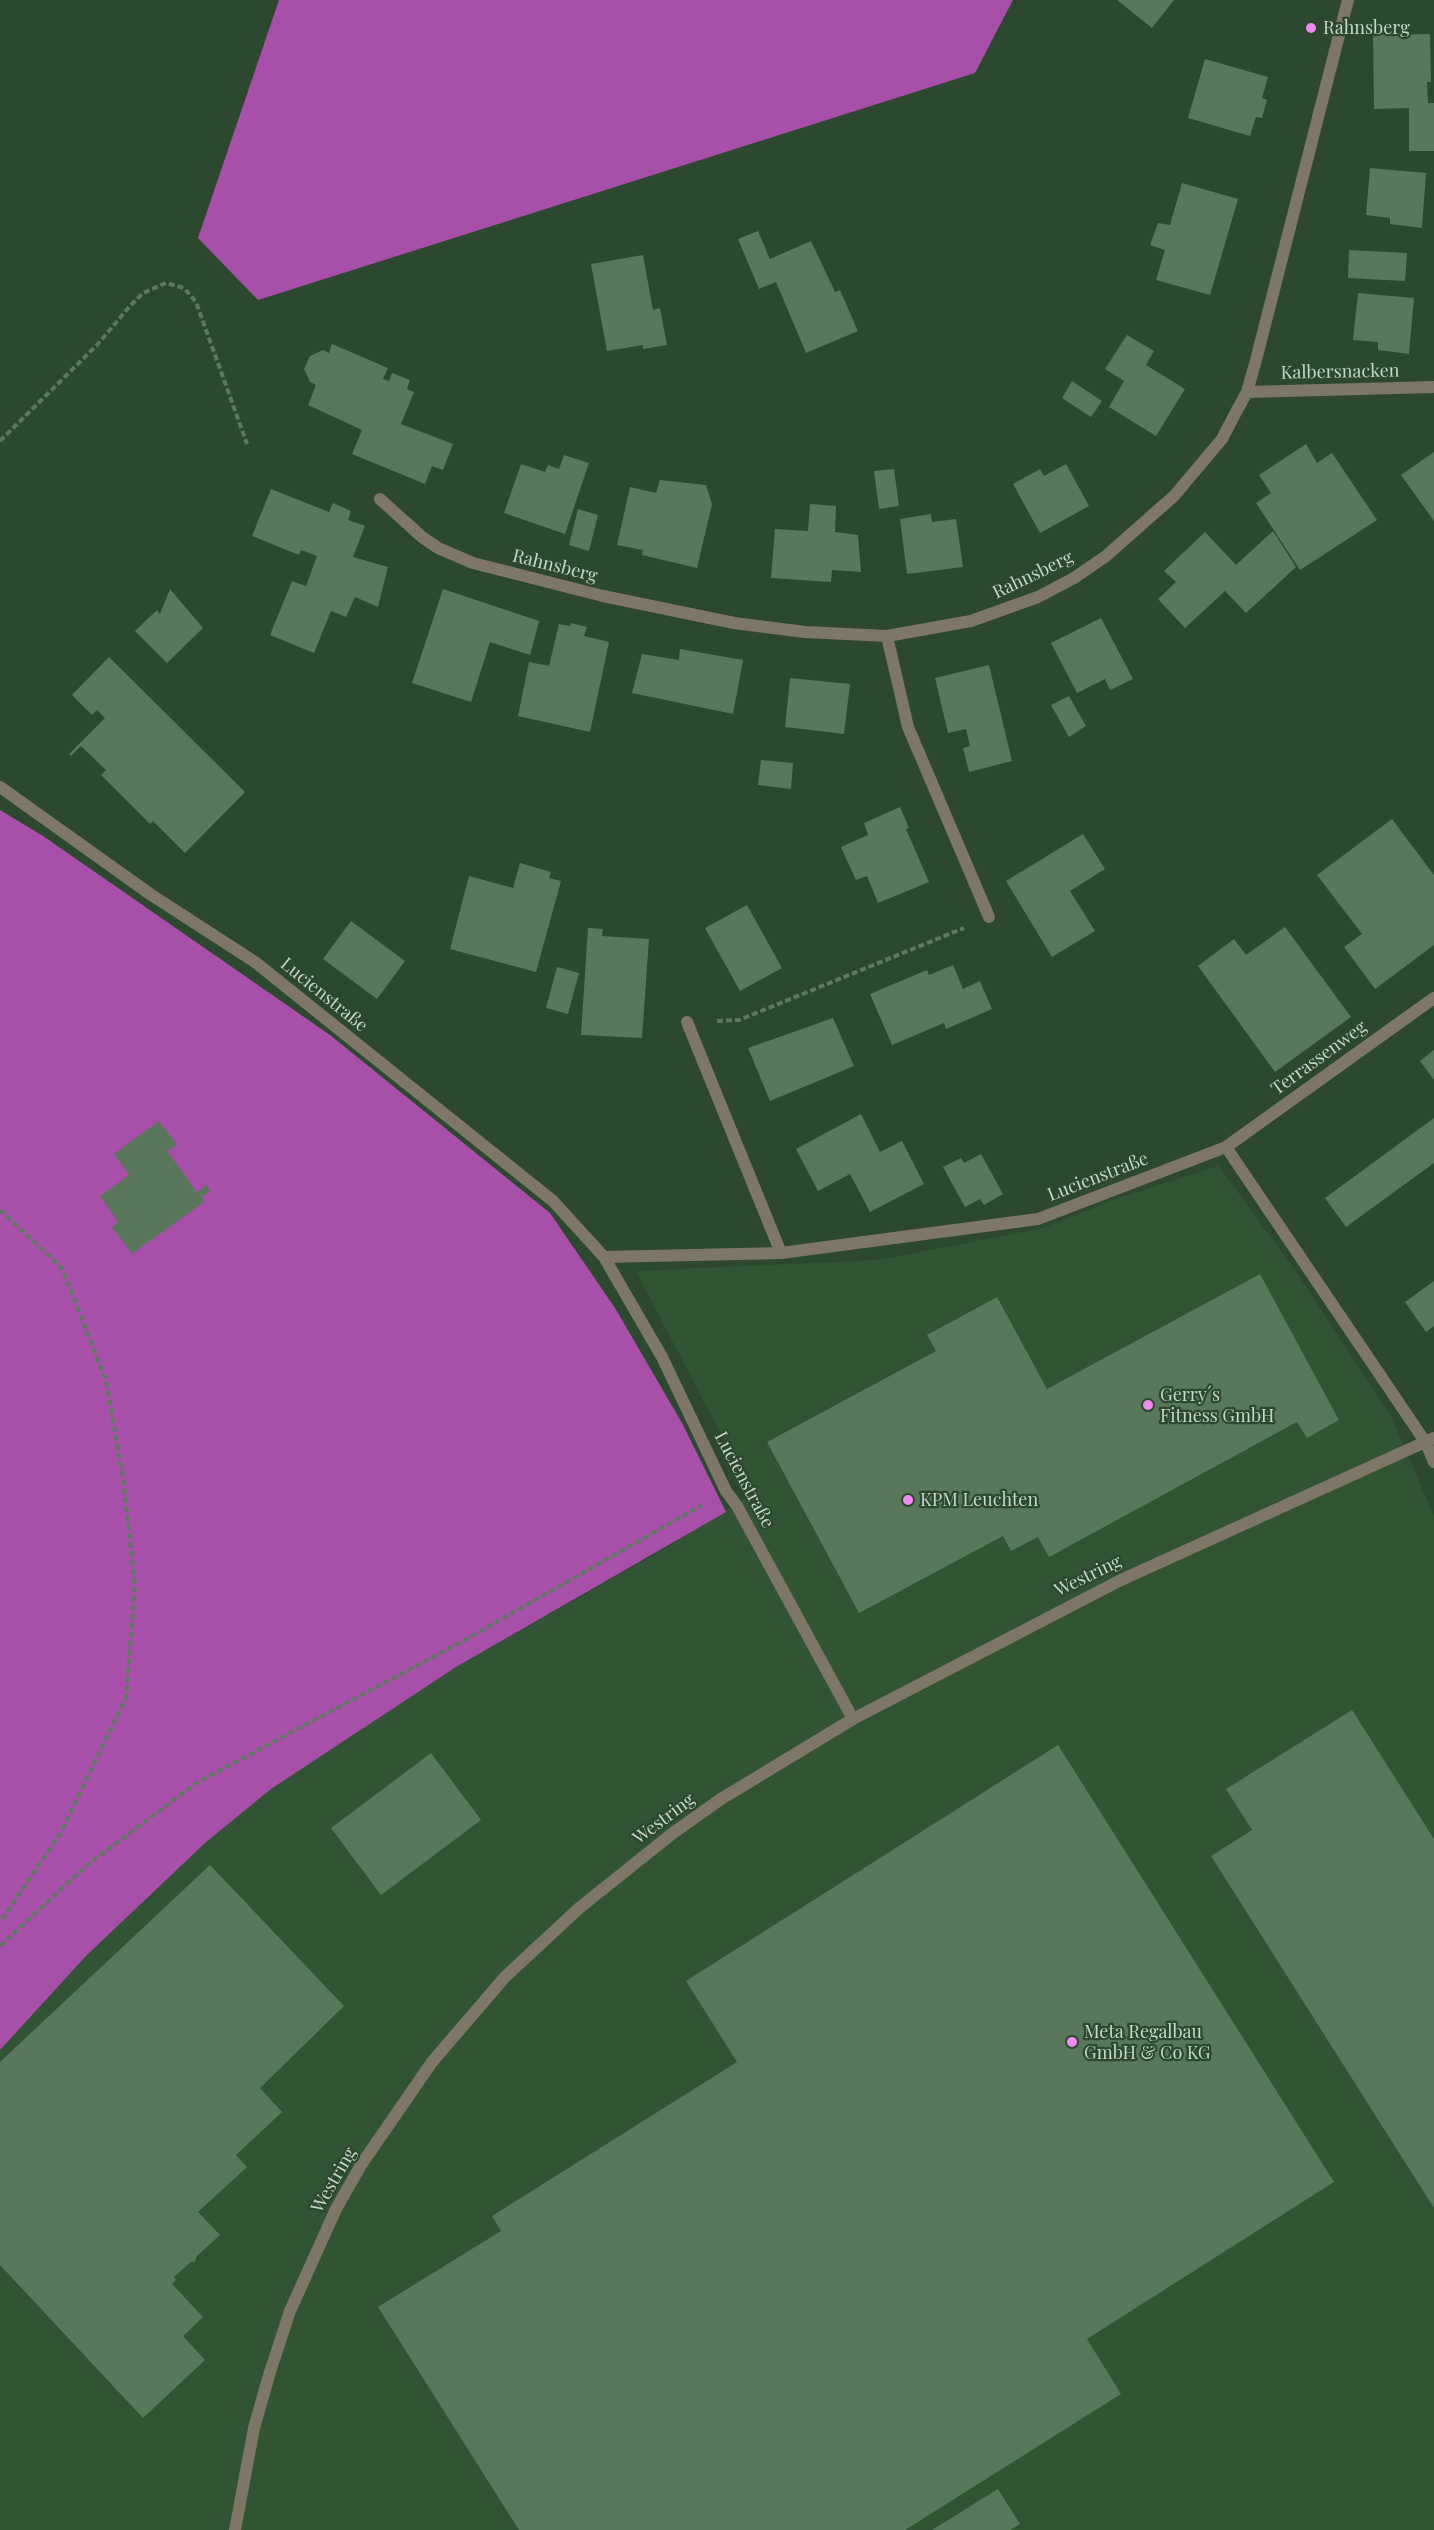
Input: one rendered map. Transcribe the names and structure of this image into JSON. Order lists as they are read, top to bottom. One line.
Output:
{"streets":{"street":["Kalbersnacken","Rahnsberg","Lucienstraße","Terrassenweg","Westring"]},"crossings":[["Kalbersnacken","Rahnsberg"],["Lucienstraße","Terrassenweg"],["Lucienstraße","Westring"]],"places":["Rahnsberg","Gerry´s Fitness GmbH","KPM Leuchten","Meta Regalbau GmbH & Co KG"]}
